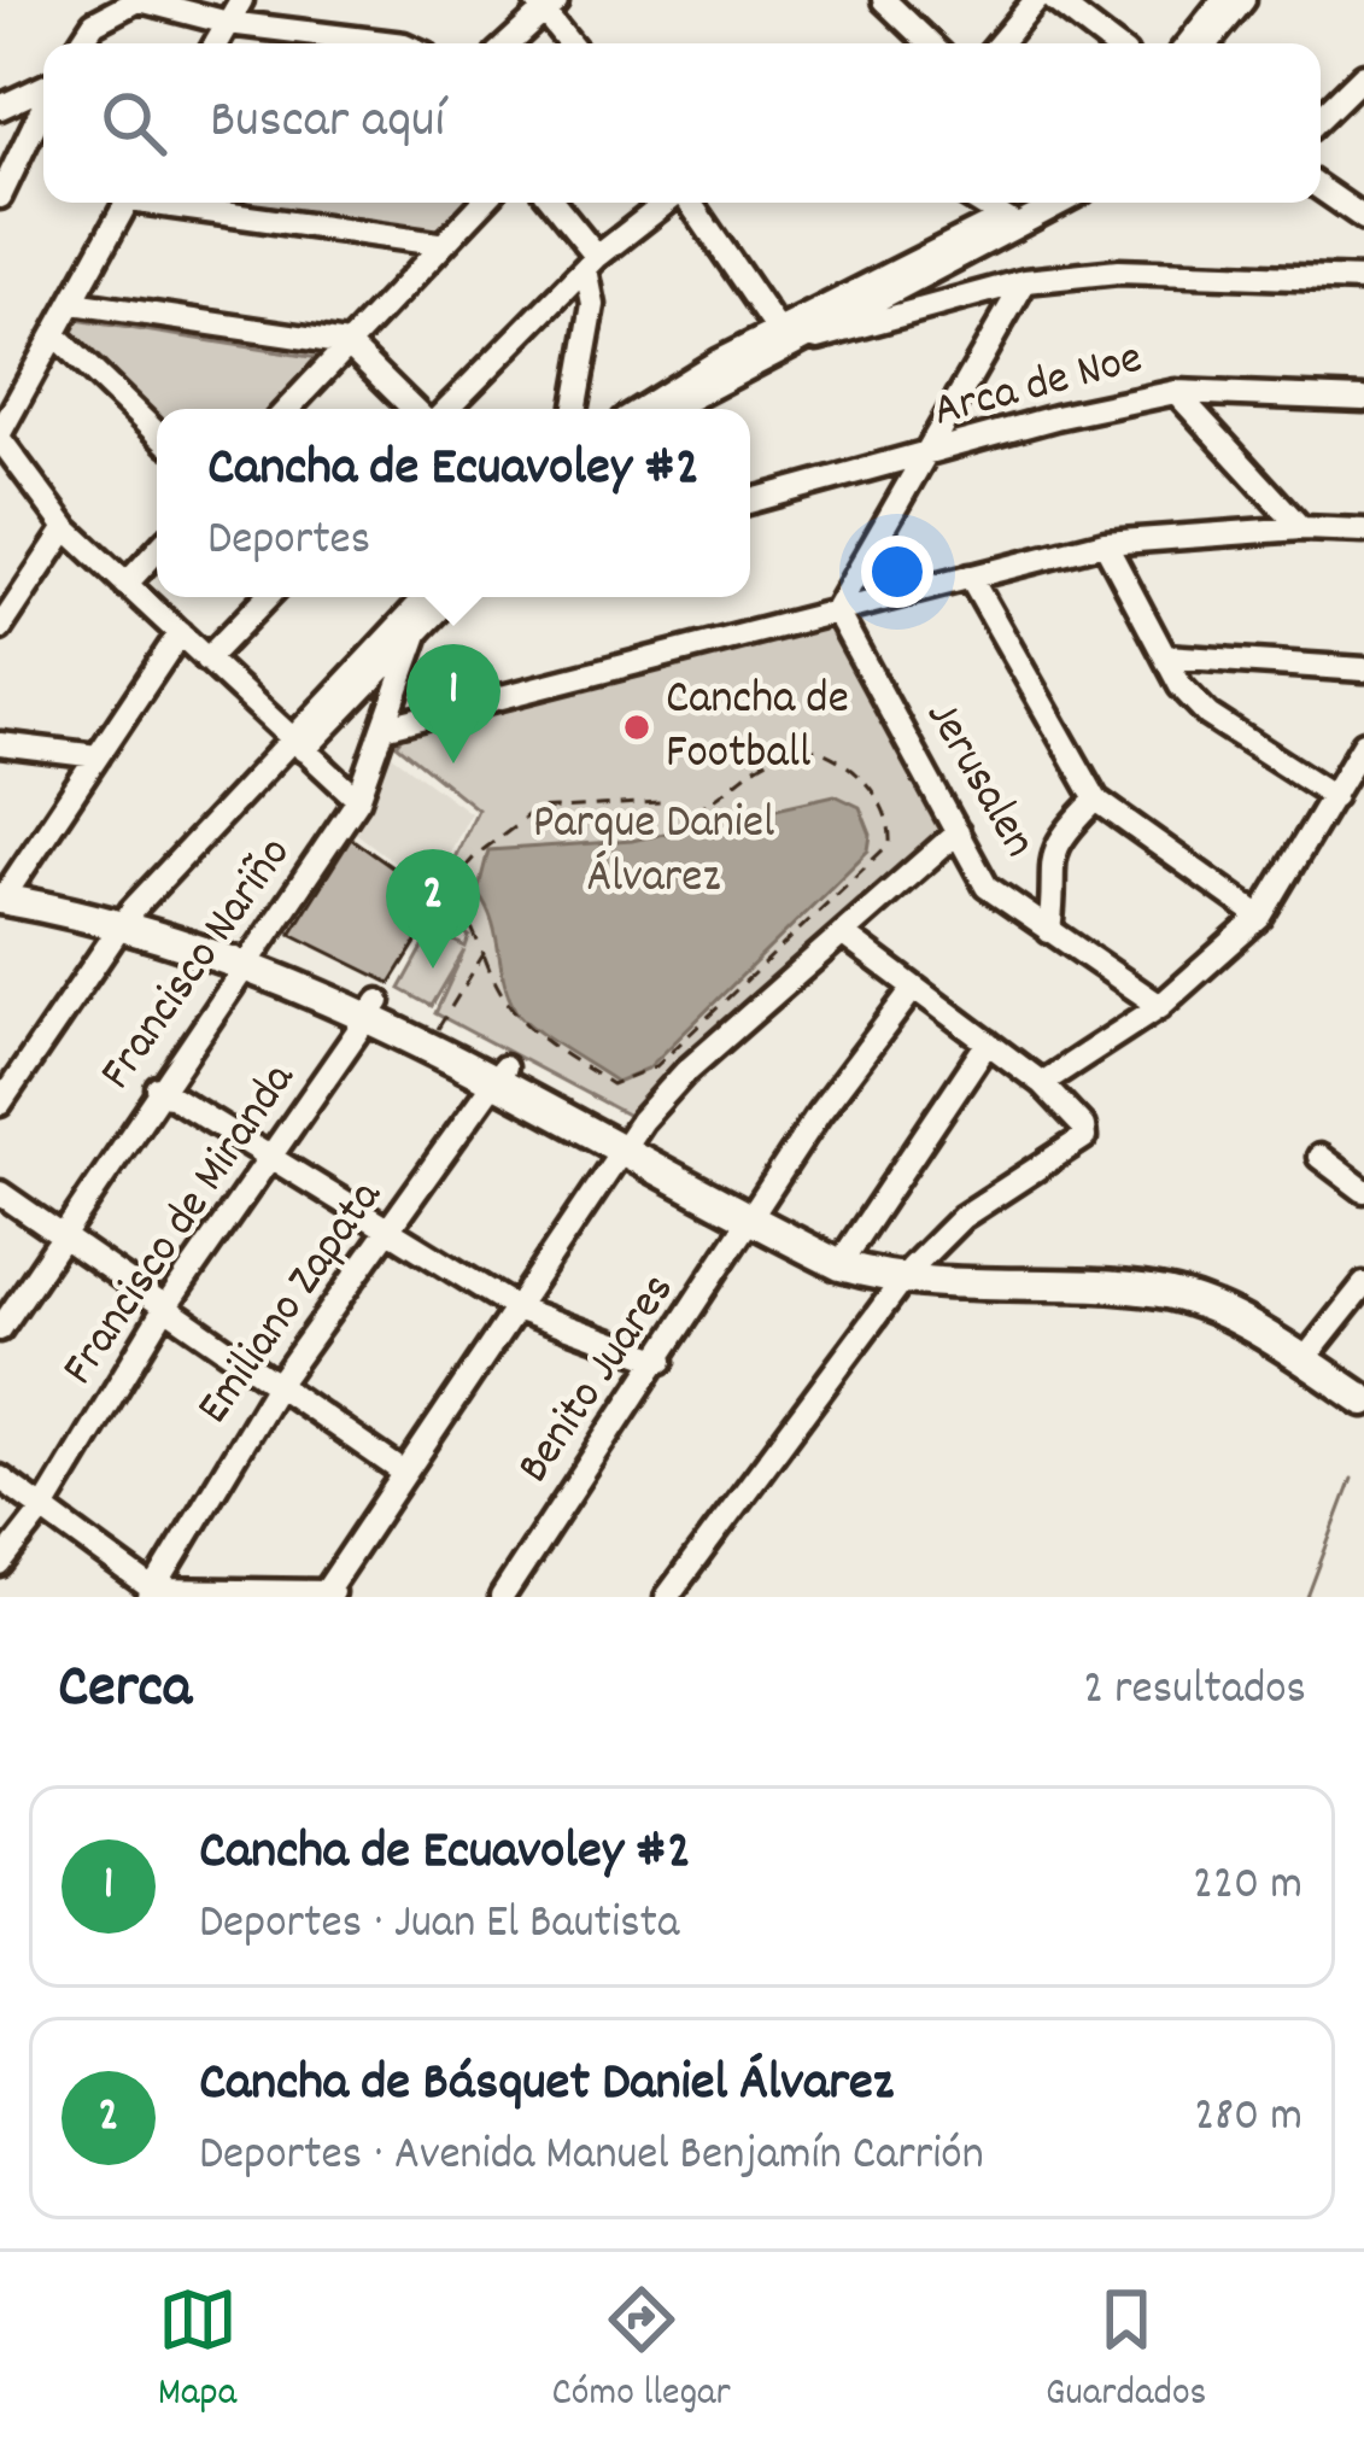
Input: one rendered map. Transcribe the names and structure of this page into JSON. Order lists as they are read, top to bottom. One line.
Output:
{"streets":{"street":["Arca de Noe","Jerusalen","Francisco Nariño","Francisco de Miranda","Emiliano Zapata","Benito Juares"]},"parks":["Parque Daniel Álvarez"],"places":["Cancha de Football"],"page":{"search":"Buscar aquí","popup":["Cancha de Ecuavoley #2","Deportes"],"pins":["1","2"],"heading":["Cerca","2 resultados"],"list":[{"mark":"1","name":"Cancha de Ecuavoley #2","note":"Deportes · Juan El Bautista","value":"220 m"},{"mark":"2","name":"Cancha de Básquet Daniel Álvarez","note":"Deportes · Avenida Manuel Benjamín Carrión","value":"280 m"}],"nav":["Mapa","Cómo llegar","Guardados"]}}
